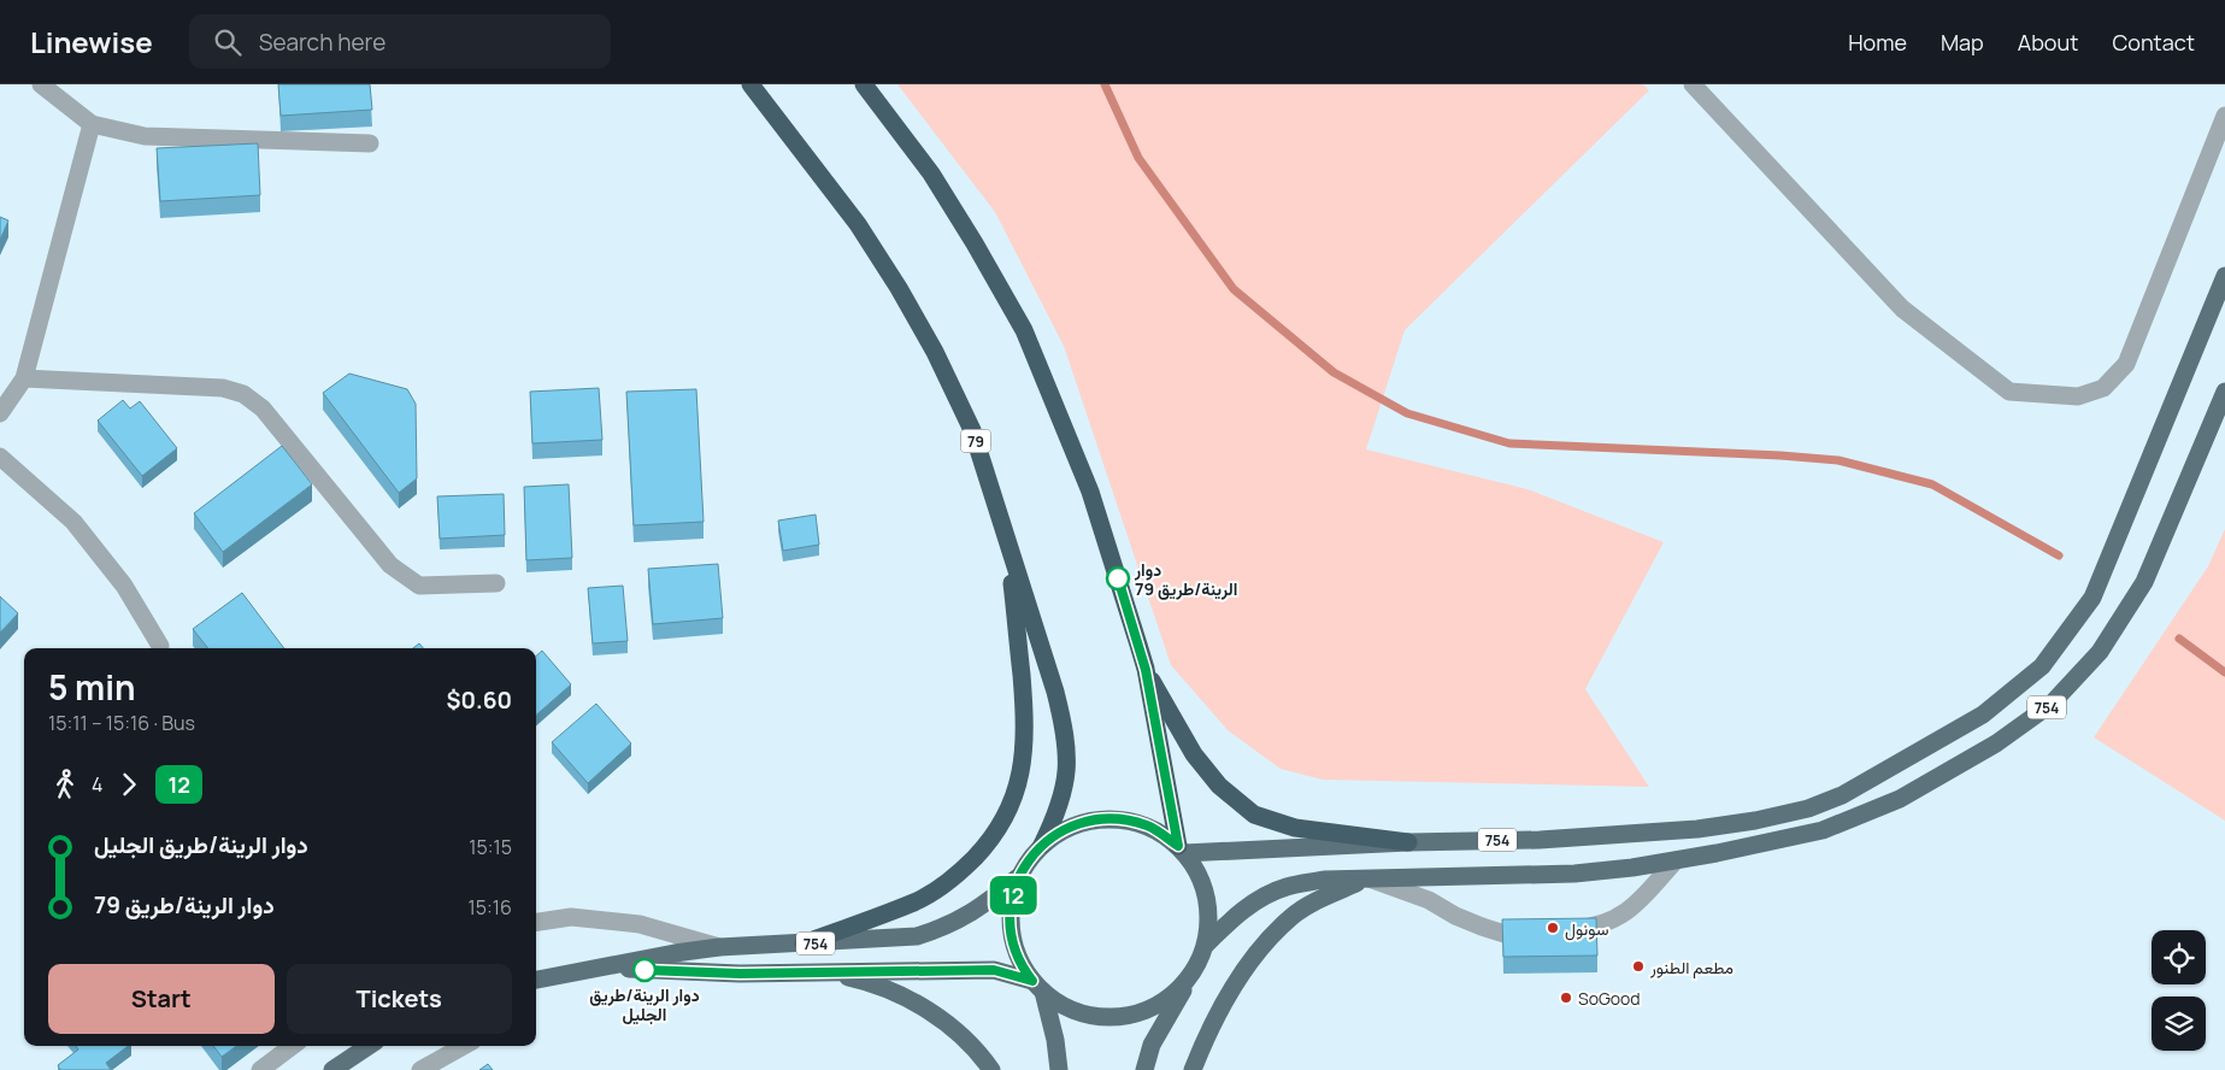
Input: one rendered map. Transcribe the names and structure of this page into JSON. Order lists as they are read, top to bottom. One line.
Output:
{"streets":{"highway":["79"],"main road":["754"]},"crossings":[["79","754"]],"places":["دوار الرينة/طريق 79","سونول","مطعم الطنور","دوار الرينة/طريق الجليل","SoGood"],"lines":["bus line 12"],"page":{"header":"Linewise","search":"Search here","nav":["Home","Map","About","Contact"],"on_map":"12","heading":["5 min","15:11 – 15:16 · Bus","$0.60"],"legs":["4","12"],"list":[{"name":"دوار الرينة/طريق الجليل","value":"15:15"},{"name":"دوار الرينة/طريق 79","value":"15:16"}],"buttons":["Start","Tickets"]}}
